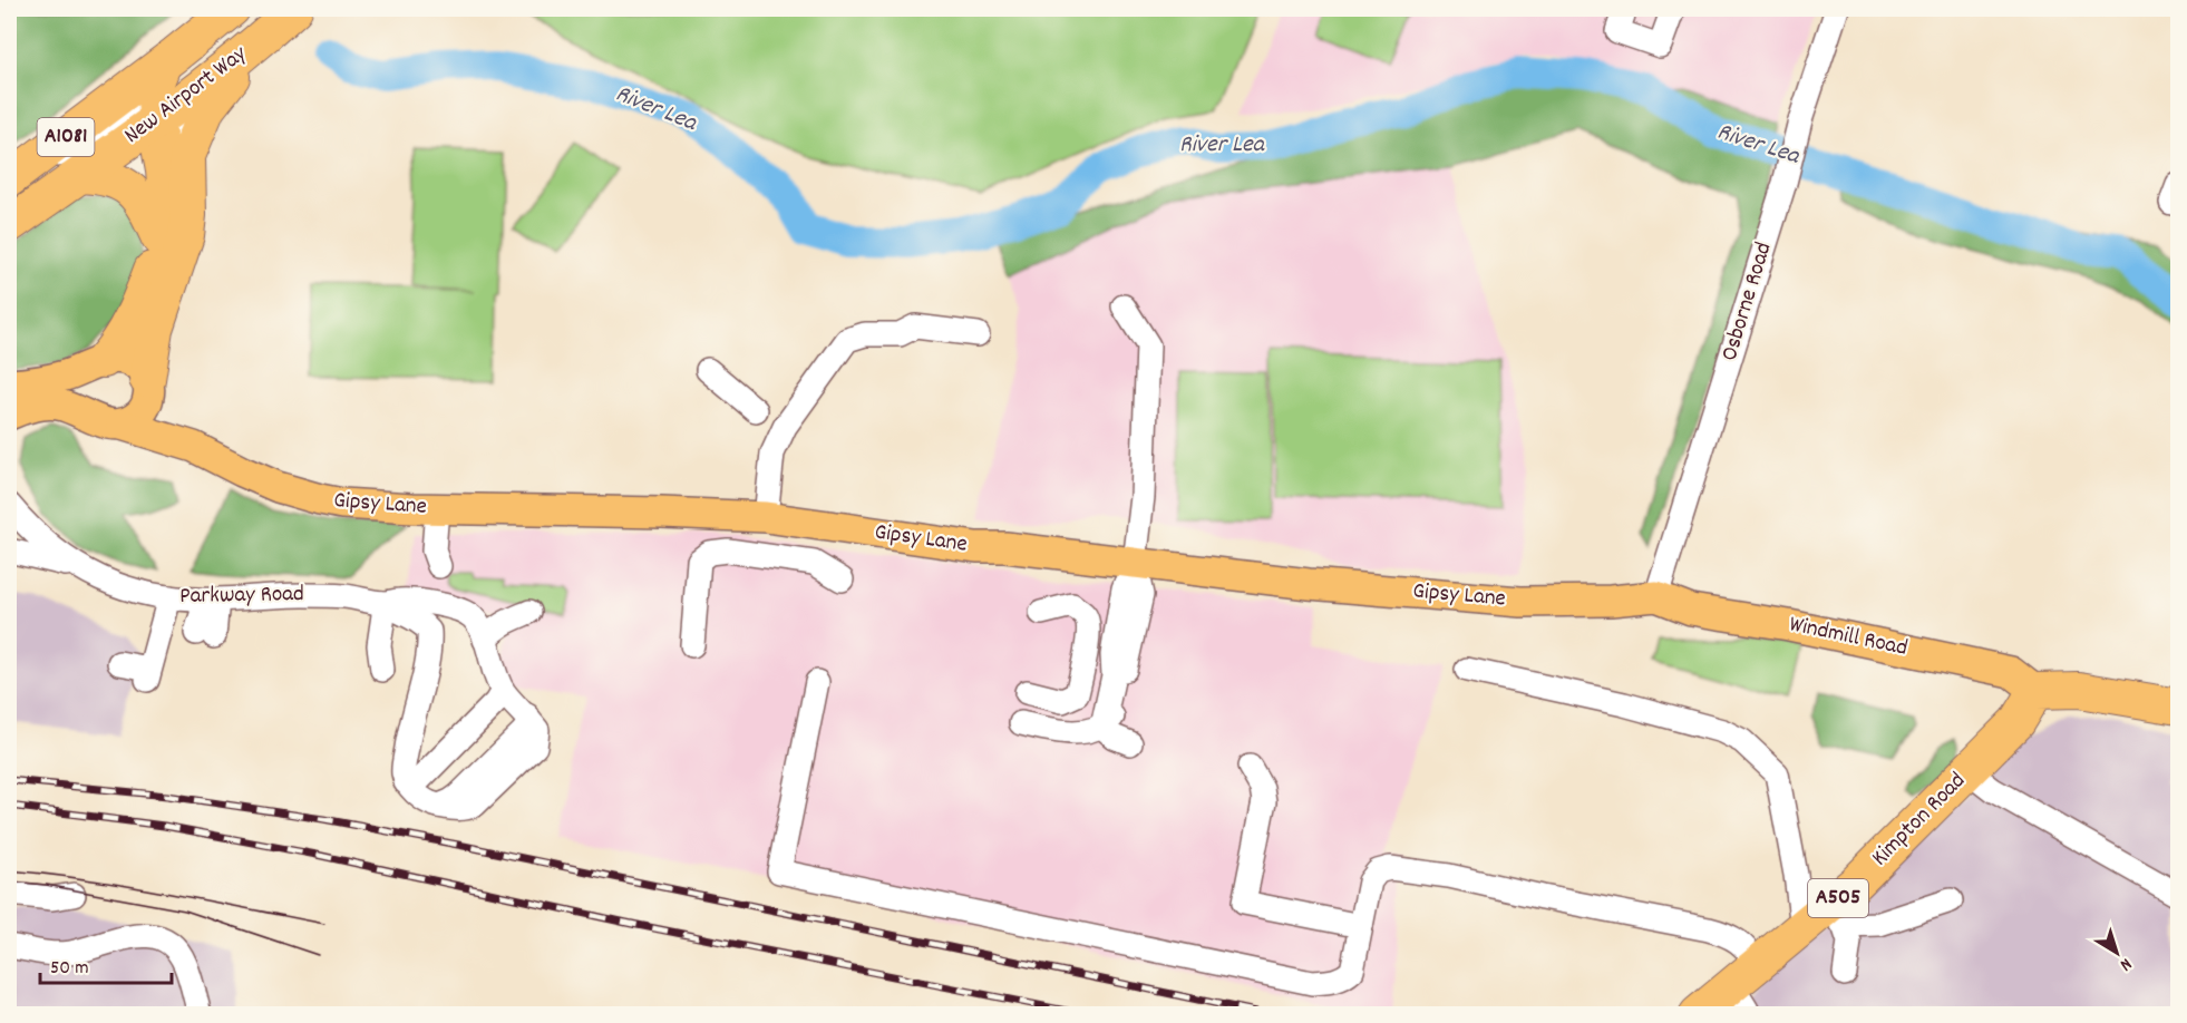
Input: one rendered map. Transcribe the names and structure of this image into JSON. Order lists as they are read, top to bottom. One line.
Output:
{"streets":{"highway":["New Airport Way","A1081","Kimpton Road","A505"],"main road":["Gipsy Lane","Windmill Road"],"street":["Osborne Road","Parkway Road"]},"crossings":[["Osborne Road","Gipsy Lane"],["Osborne Road","Windmill Road"],["Gipsy Lane","Windmill Road"],["Windmill Road","Kimpton Road"]],"water":["River Lea"],"scale_bar":"50 m","north":"bottom right"}
